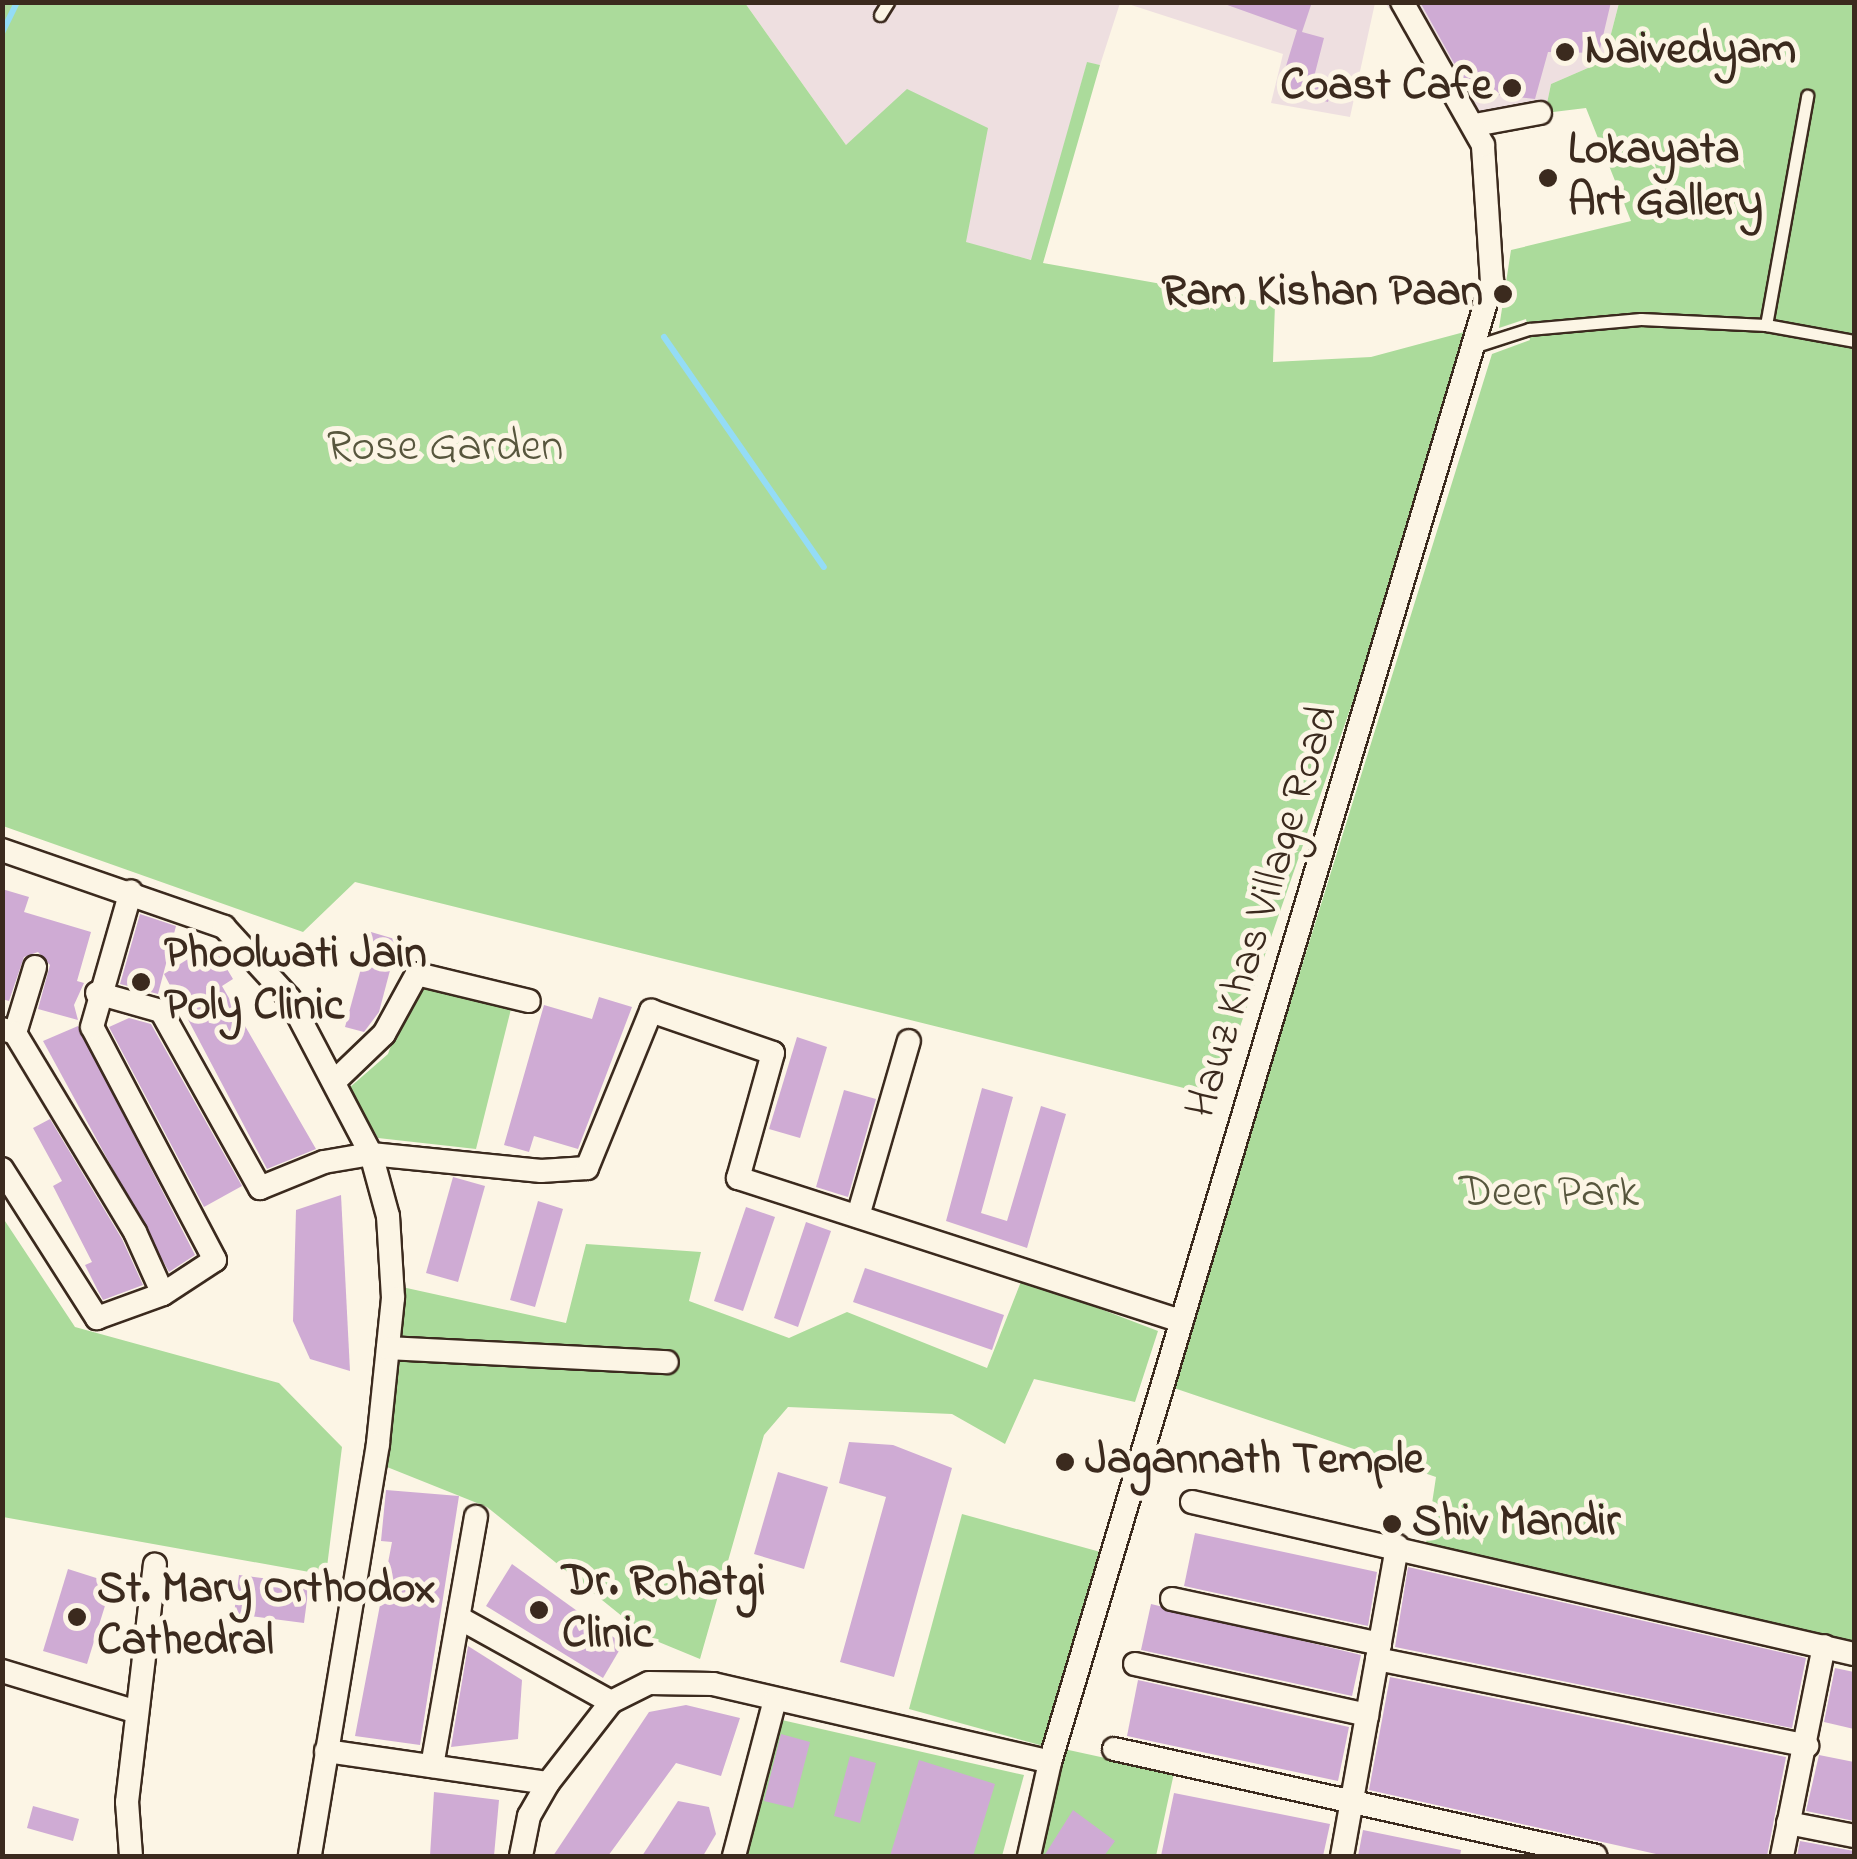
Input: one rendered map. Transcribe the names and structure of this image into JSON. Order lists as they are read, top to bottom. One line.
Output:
{"streets":{"street":["Hauz Khas Village Road"]},"parks":["Rose Garden","Deer Park"],"places":["Naivedyam","Coast Cafe","Lokayata Art Gallery","Ram Kishan Paan","Phoolwati Jain Poly Clinic","Jagannath Temple","Shiv Mandir","Dr. Rohatgi Clinic","St. Mary Orthodox Cathedral"]}
